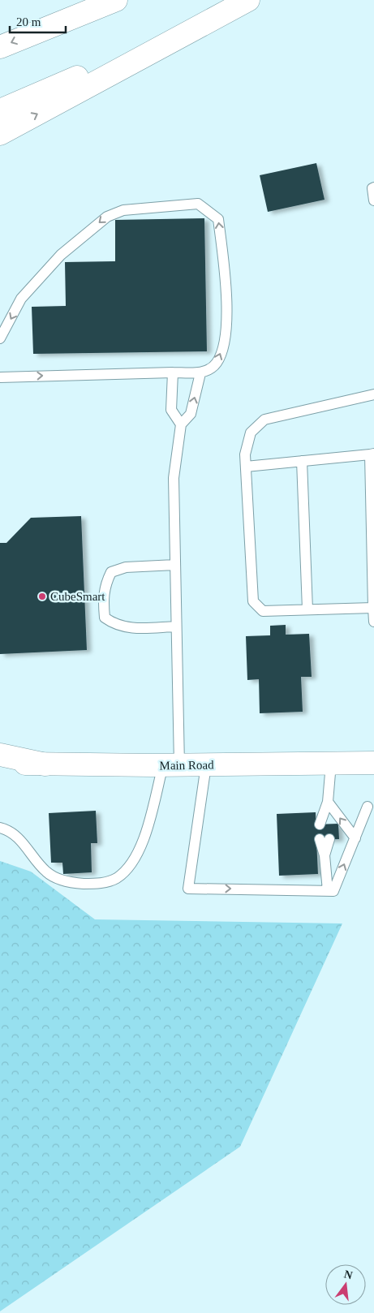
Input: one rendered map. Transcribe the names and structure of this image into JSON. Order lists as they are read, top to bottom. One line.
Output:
{"streets":{"main road":["Main Road"]},"places":["CubeSmart"],"scale_bar":"20 m","north":"top"}
